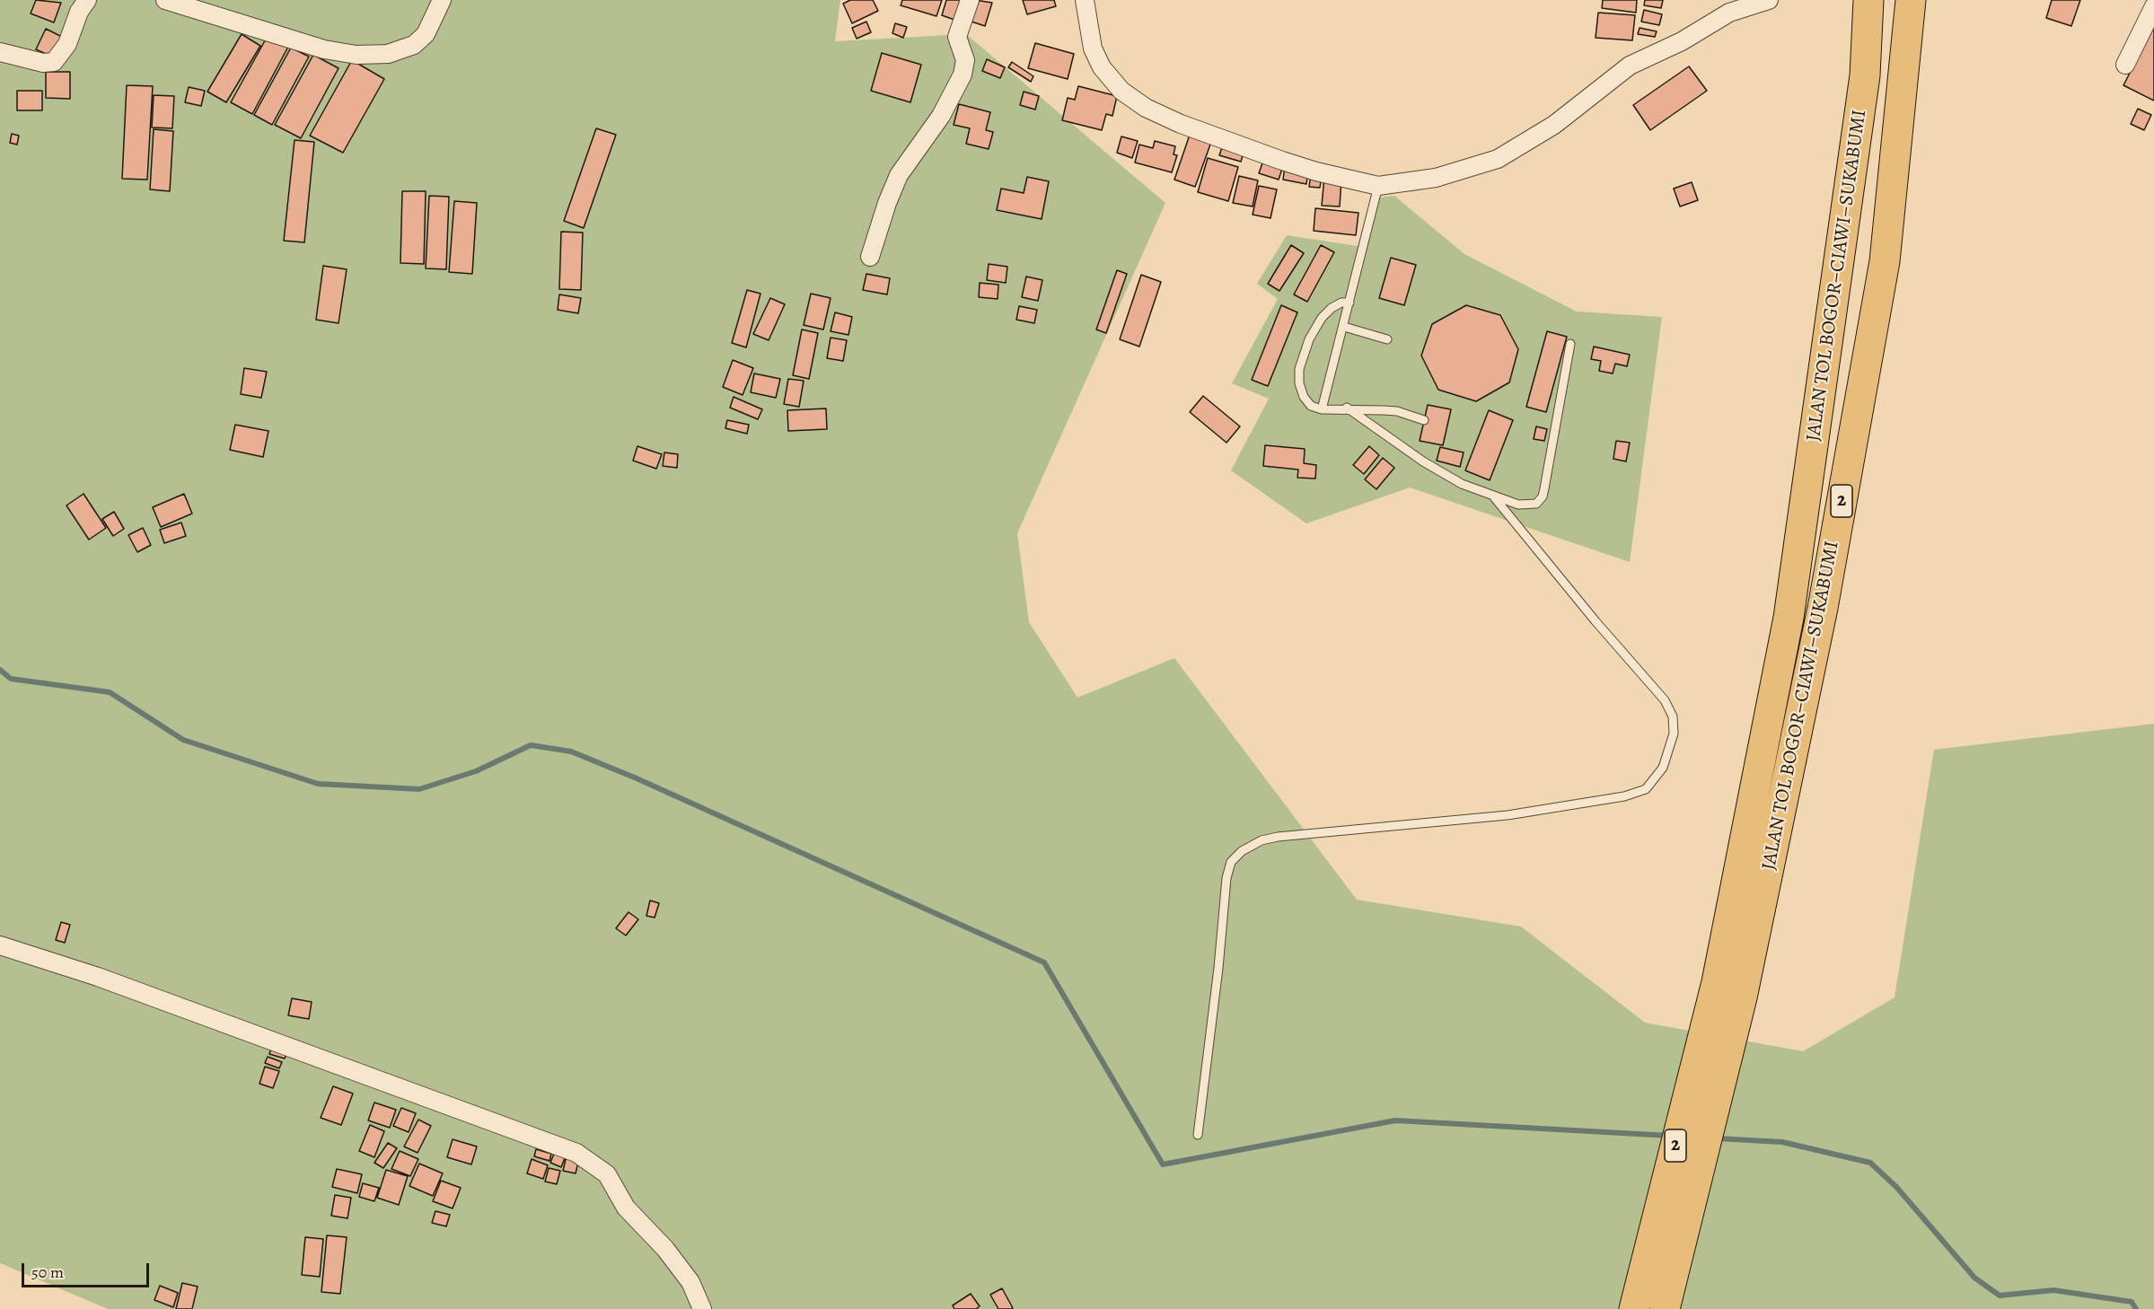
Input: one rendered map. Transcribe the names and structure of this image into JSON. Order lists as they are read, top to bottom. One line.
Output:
{"streets":{"highway":["JALAN TOL BOGOR–CIAWI–SUKABUMI","2"]},"scale_bar":"50 m"}
